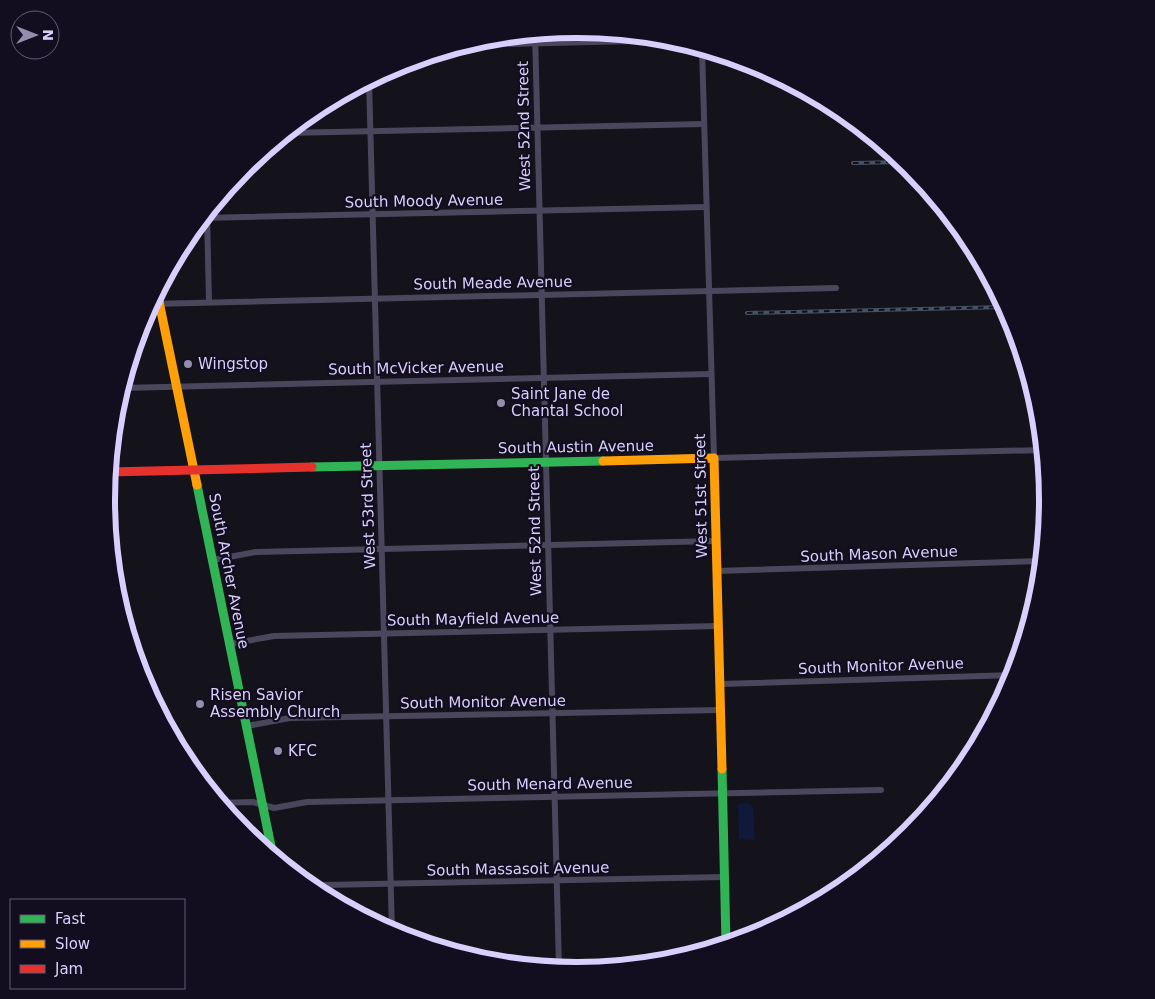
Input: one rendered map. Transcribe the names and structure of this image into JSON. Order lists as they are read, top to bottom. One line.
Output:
{"streets":{"street":["West 52nd Street","South Moody Avenue","South Meade Avenue","South McVicker Avenue","South Austin Avenue","West 51st Street","West 53rd Street","South Mason Avenue","South Archer Avenue","South Mayfield Avenue","South Monitor Avenue","South Menard Avenue","South Massasoit Avenue"]},"crossings":[["West 52nd Street","South Moody Avenue"],["West 52nd Street","South Meade Avenue"],["West 52nd Street","South McVicker Avenue"],["West 52nd Street","South Austin Avenue"],["West 52nd Street","South Mayfield Avenue"],["West 52nd Street","South Monitor Avenue"],["West 52nd Street","South Menard Avenue"],["West 52nd Street","South Massasoit Avenue"],["South Moody Avenue","West 51st Street"],["South Moody Avenue","West 53rd Street"],["South Meade Avenue","West 51st Street"],["South Meade Avenue","West 53rd Street"],["South McVicker Avenue","West 51st Street"],["South McVicker Avenue","West 53rd Street"],["South McVicker Avenue","South Archer Avenue"],["South Austin Avenue","West 51st Street"],["South Austin Avenue","West 53rd Street"],["South Austin Avenue","South Archer Avenue"],["West 51st Street","South Mason Avenue"],["West 51st Street","South Mayfield Avenue"],["West 51st Street","South Monitor Avenue"],["West 51st Street","South Menard Avenue"],["West 51st Street","South Massasoit Avenue"],["West 53rd Street","South Mayfield Avenue"],["West 53rd Street","South Monitor Avenue"],["West 53rd Street","South Menard Avenue"],["West 53rd Street","South Massasoit Avenue"],["South Archer Avenue","South Mayfield Avenue"],["South Archer Avenue","South Monitor Avenue"],["South Archer Avenue","South Menard Avenue"]],"places":["Wingstop","Saint Jane de Chantal School","Risen Savior Assembly Church","KFC"],"legend":["Fast","Slow","Jam"],"north":"right"}
